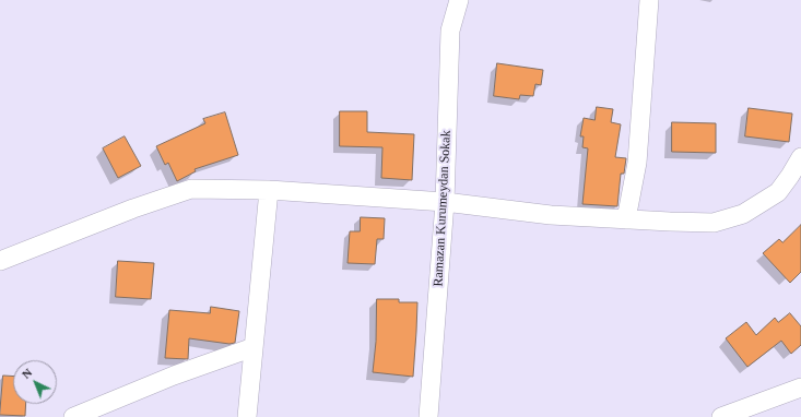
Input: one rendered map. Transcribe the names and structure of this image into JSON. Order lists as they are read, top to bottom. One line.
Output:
{"streets":{"street":["Ramazan Kurumeydan Sokak"]},"north":"top left"}
